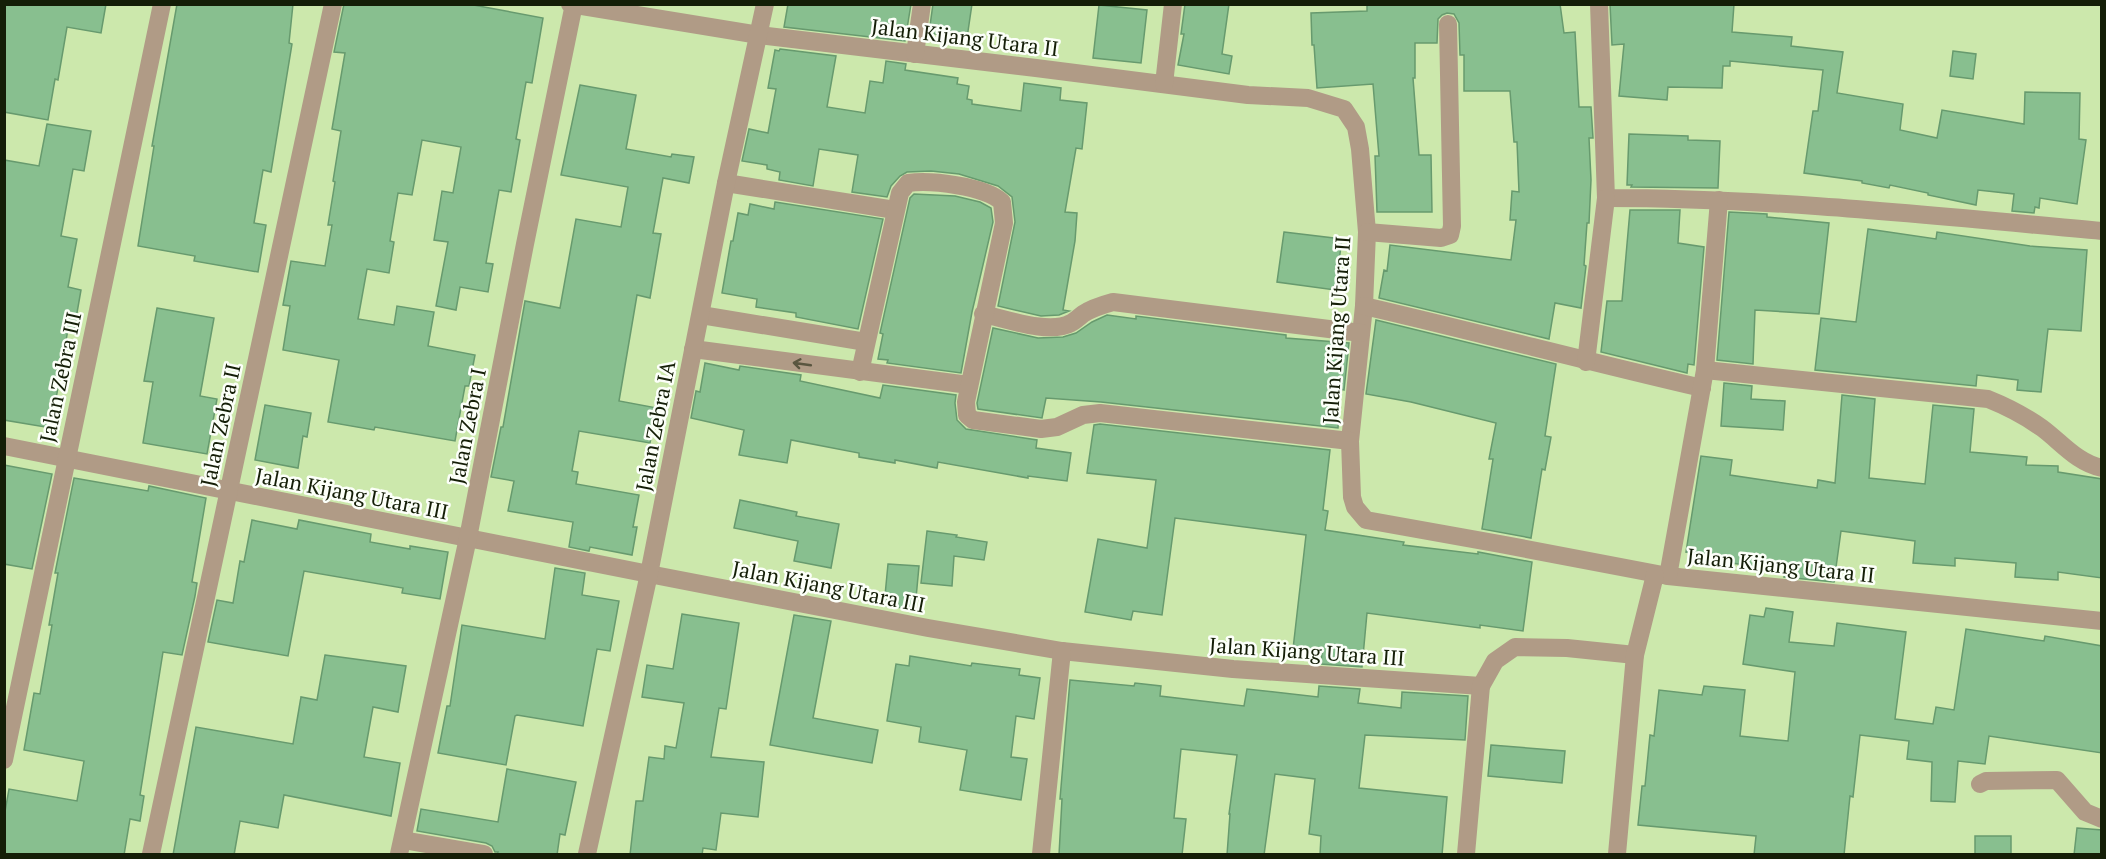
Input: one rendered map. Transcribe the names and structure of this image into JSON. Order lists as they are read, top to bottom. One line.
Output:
{"streets":{"street":["Jalan Kijang Utara II","Jalan Zebra III","Jalan Zebra II","Jalan Zebra I","Jalan Zebra IA","Jalan Kijang Utara III"]},"crossings":[["Jalan Kijang Utara II","Jalan Zebra I"],["Jalan Kijang Utara II","Jalan Zebra IA"],["Jalan Zebra III","Jalan Kijang Utara III"],["Jalan Zebra II","Jalan Kijang Utara III"],["Jalan Zebra I","Jalan Kijang Utara III"],["Jalan Zebra IA","Jalan Kijang Utara III"]]}
